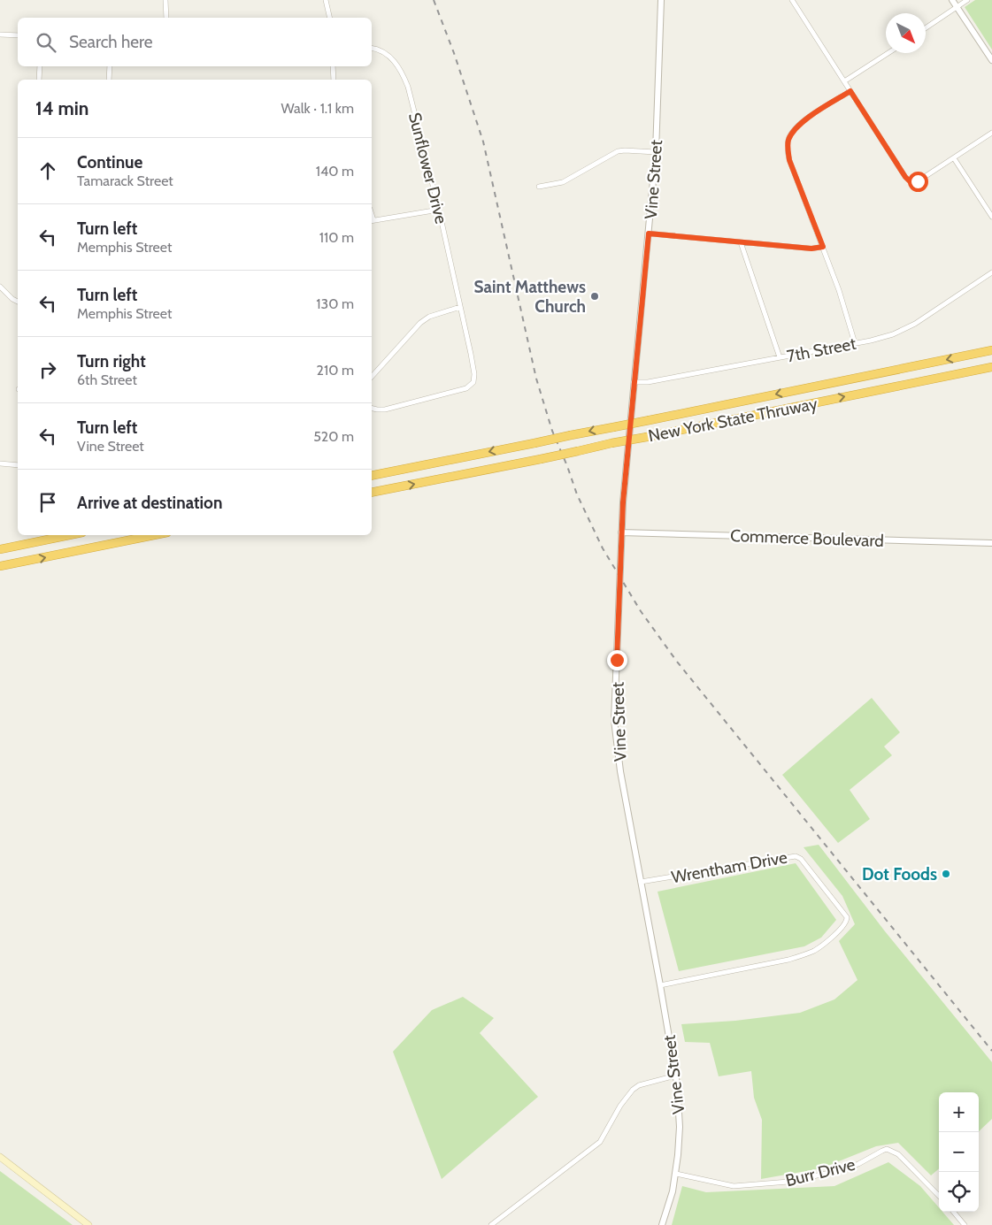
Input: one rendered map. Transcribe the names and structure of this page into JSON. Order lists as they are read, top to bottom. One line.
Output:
{"streets":{"highway":["New York State Thruway"],"street":["Sunflower Drive","Vine Street","7th Street","Commerce Boulevard","Wrentham Drive","Burr Drive"]},"crossings":[["Vine Street","7th Street"],["Vine Street","Commerce Boulevard"],["Vine Street","Wrentham Drive"],["Vine Street","Burr Drive"]],"places":["Saint Matthews Church","Dot Foods"],"north":"bottom right","page":{"search":"Search here","heading":["14 min","Walk · 1.1 km"],"list":[["Continue","Tamarack Street","140 m"],["Turn left","Memphis Street","110 m"],["Turn left","Memphis Street","130 m"],["Turn right","6th Street","210 m"],["Turn left","Vine Street","520 m"],"Arrive at destination"],"map_buttons":["+","−"]}}
